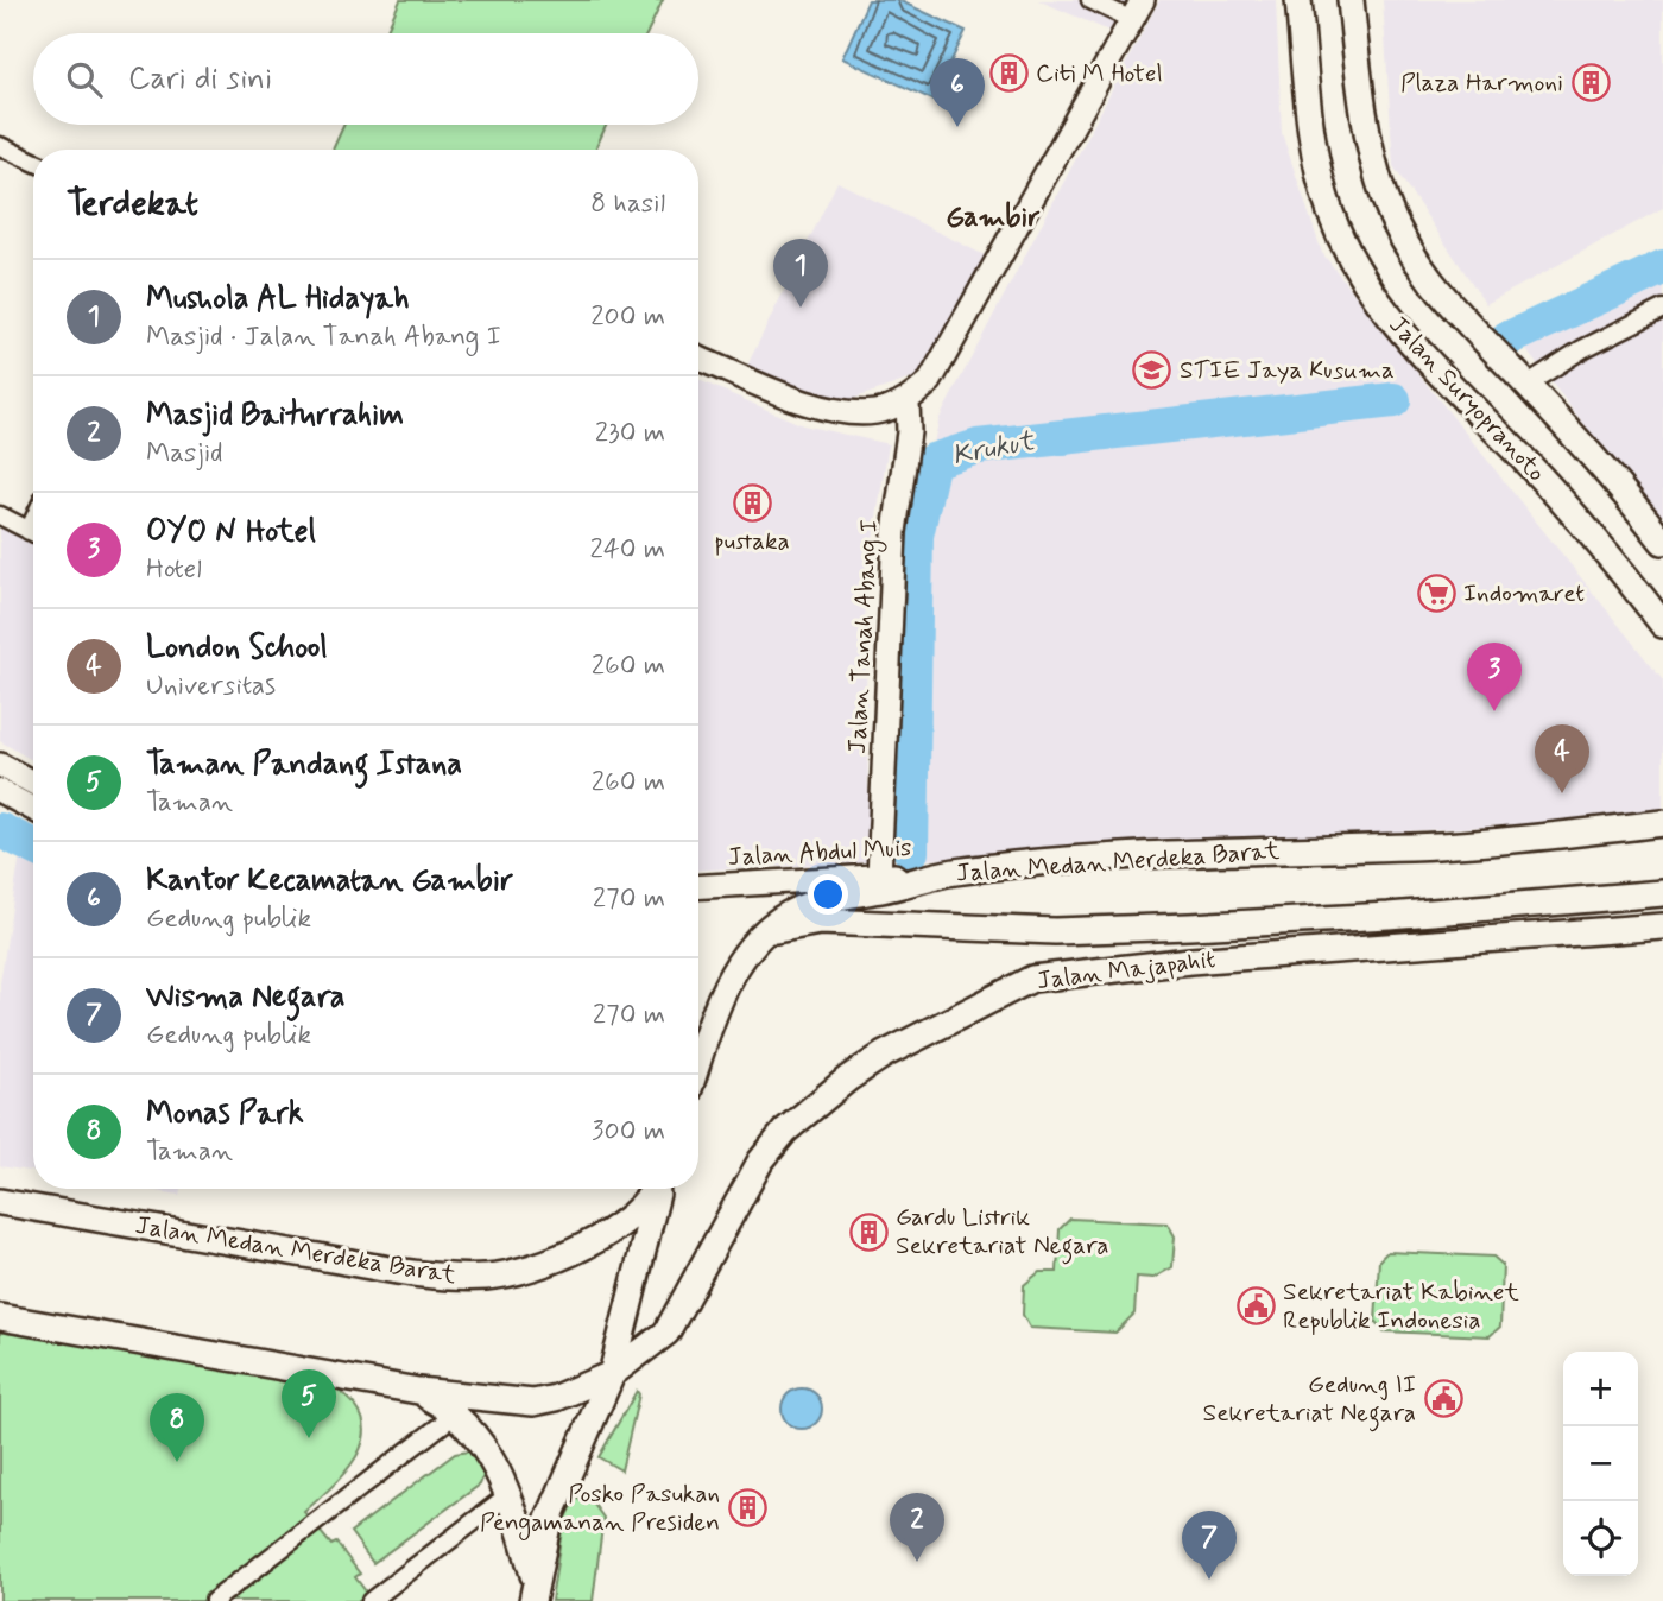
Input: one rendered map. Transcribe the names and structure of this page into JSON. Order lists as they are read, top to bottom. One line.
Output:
{"streets":{"main road":["Jalan Suryopranoto","Jalan Medan Merdeka Barat","Jalan Majapahit"],"street":["Jalan Tanah Abang I","Jalan Abdul Muis"]},"crossings":[["Jalan Tanah Abang I","Jalan Abdul Muis"],["Jalan Abdul Muis","Jalan Medan Merdeka Barat"]],"districts":["Gambir"],"water":["Krukut"],"places":{"building":["Citi M Hotel","Plaza Harmoni","pustaka","Gardu Listrik Sekretariat Negara","Posko Pasukan Pengamanan Presiden"],"school or university":["STIE Jaya Kusuma"],"supermarket":["Indomaret"],"public building":["Sekretariat Kabinet Republik Indonesia","Gedung II Sekretariat Negara"]},"page":{"search":"Cari di sini","pins":["6","1","3","4","5","8","2","7"],"heading":["Terdekat","8 hasil"],"list":[{"mark":"1","name":"Mushola AL Hidayah","note":"Masjid · Jalan Tanah Abang I","value":"200 m"},{"mark":"2","name":"Masjid Baiturrahim","note":"Masjid","value":"230 m"},{"mark":"3","name":"OYO N Hotel","note":"Hotel","value":"240 m"},{"mark":"4","name":"London School","note":"Universitas","value":"260 m"},{"mark":"5","name":"Taman Pandang Istana","note":"Taman","value":"260 m"},{"mark":"6","name":"Kantor Kecamatan Gambir","note":"Gedung publik","value":"270 m"},{"mark":"7","name":"Wisma Negara","note":"Gedung publik","value":"270 m"},{"mark":"8","name":"Monas Park","note":"Taman","value":"300 m"}],"map_buttons":["+","−"]}}
